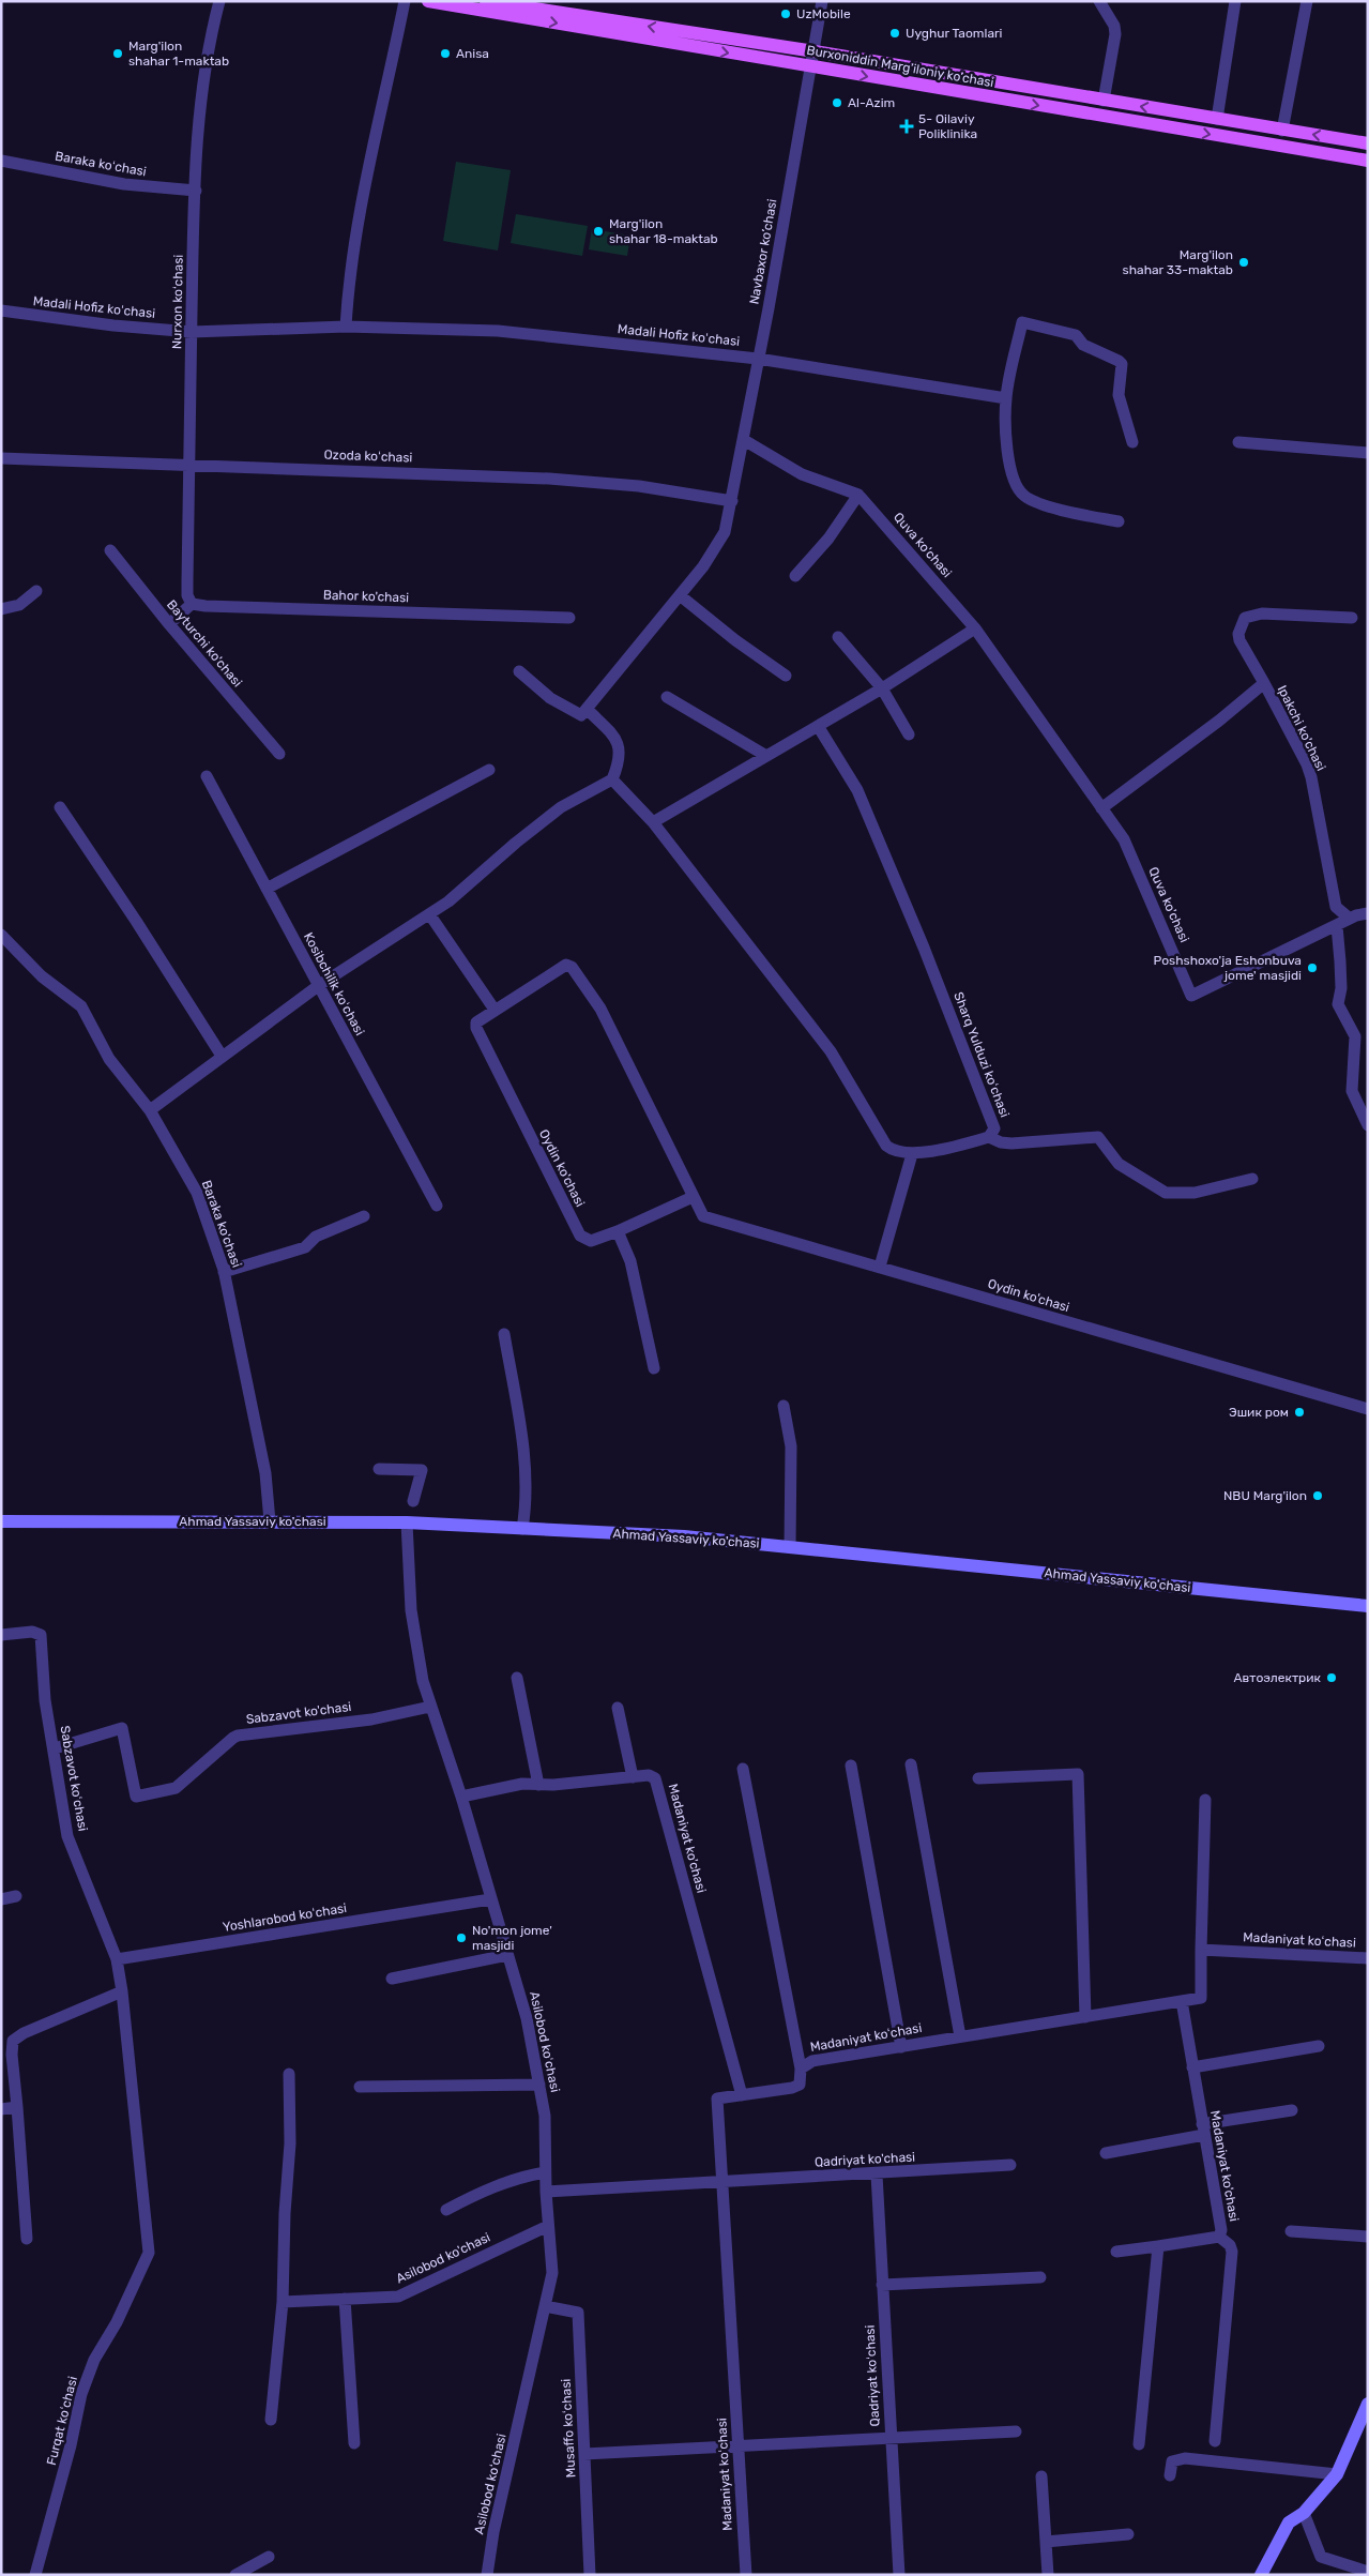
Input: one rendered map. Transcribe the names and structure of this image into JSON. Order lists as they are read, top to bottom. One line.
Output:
{"streets":{"main road":["Burxoniddin Marg’iloniy ko’chasi","Ahmad Yassaviy ko'chasi"],"street":["Baraka koʻchasi","Navbaxor ko’chasi","Nurxon koʻchasi","Madali Hofiz koʻchasi","Ozoda koʻchasi","Quva ko'chasi","Bahor ko'chasi","Bayturchi ko'chasi","Ipakchi ko'chasi","Kosibchilik koʻchasi","Sharq Yulduzi koʻchasi","Oydin ko'chasi","Baraka ko'chasi","Sabzavot ko'chasi","Sabzavot koʻchasi","Madaniyat ko'chasi","Yoshlarobod koʻchasi","Madaniyat koʻchasi","Asilobod koʻchasi","Qadriyat ko'chasi","Asilobod ko'chasi","Qadriyat koʻchasi","Furqat koʻchasi","Musaffo koʻchasi"]},"crossings":[["Burxoniddin Marg’iloniy ko’chasi","Navbaxor ko’chasi"],["Baraka koʻchasi","Nurxon koʻchasi"],["Navbaxor ko’chasi","Madali Hofiz koʻchasi"],["Navbaxor ko’chasi","Quva ko'chasi"],["Nurxon koʻchasi","Madali Hofiz koʻchasi"],["Nurxon koʻchasi","Ozoda koʻchasi"],["Nurxon koʻchasi","Bahor ko'chasi"],["Quva ko'chasi","Ipakchi ko'chasi"],["Baraka ko'chasi","Ahmad Yassaviy ko'chasi"],["Ahmad Yassaviy ko'chasi","Asilobod koʻchasi"],["Sabzavot ko'chasi","Sabzavot koʻchasi"],["Sabzavot ko'chasi","Asilobod koʻchasi"],["Sabzavot koʻchasi","Yoshlarobod koʻchasi"],["Madaniyat ko'chasi","Madaniyat koʻchasi"],["Madaniyat ko'chasi","Asilobod koʻchasi"],["Yoshlarobod koʻchasi","Asilobod koʻchasi"],["Madaniyat koʻchasi","Qadriyat ko'chasi"],["Asilobod koʻchasi","Qadriyat ko'chasi"],["Asilobod koʻchasi","Asilobod ko'chasi"],["Asilobod koʻchasi","Musaffo koʻchasi"],["Qadriyat ko'chasi","Qadriyat koʻchasi"]],"places":{"other":["UzMobile","Uyghur Taomlari","Marg'ilon shahar 1-maktab","Anisa","Al-Azim","Marg'ilon shahar 18-maktab","Marg'ilon shahar 33-maktab","Poshshoxo'ja Eshonbuva jome' masjidi","Эшик ром","NBU Marg'ilon","Автоэлектрик","No'mon jome' masjidi"],"health":["5- Oilaviy Poliklinika"]}}
